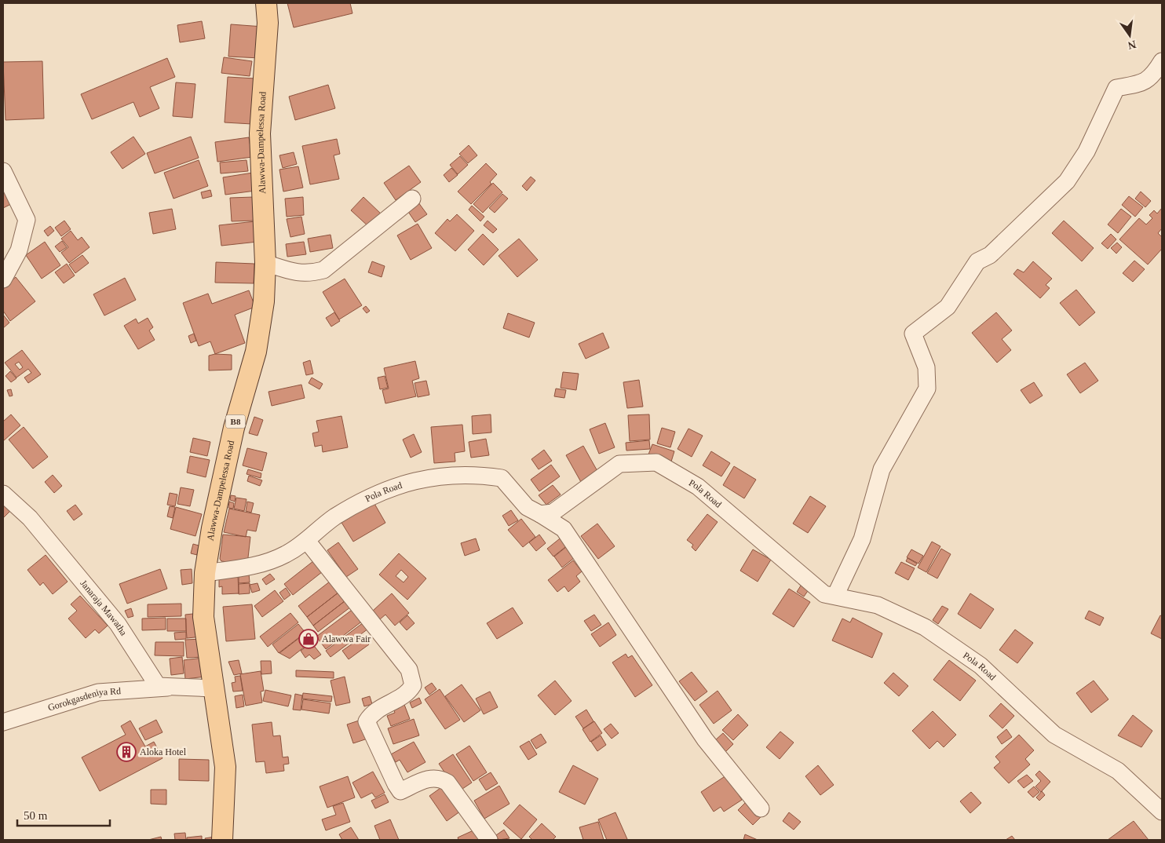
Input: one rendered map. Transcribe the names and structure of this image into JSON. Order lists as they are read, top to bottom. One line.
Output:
{"streets":{"main road":["Alawwa-Dampelessa Road","B8"],"street":["Pola Road","Janaraja Mawatha","Gorokgasdeniya Rd"]},"crossings":[["Alawwa-Dampelessa Road","Pola Road"],["Janaraja Mawatha","Gorokgasdeniya Rd"]],"places":{"shop":["Alawwa Fair"],"building":["Aloka Hotel"]},"scale_bar":"50 m","north":"bottom"}
